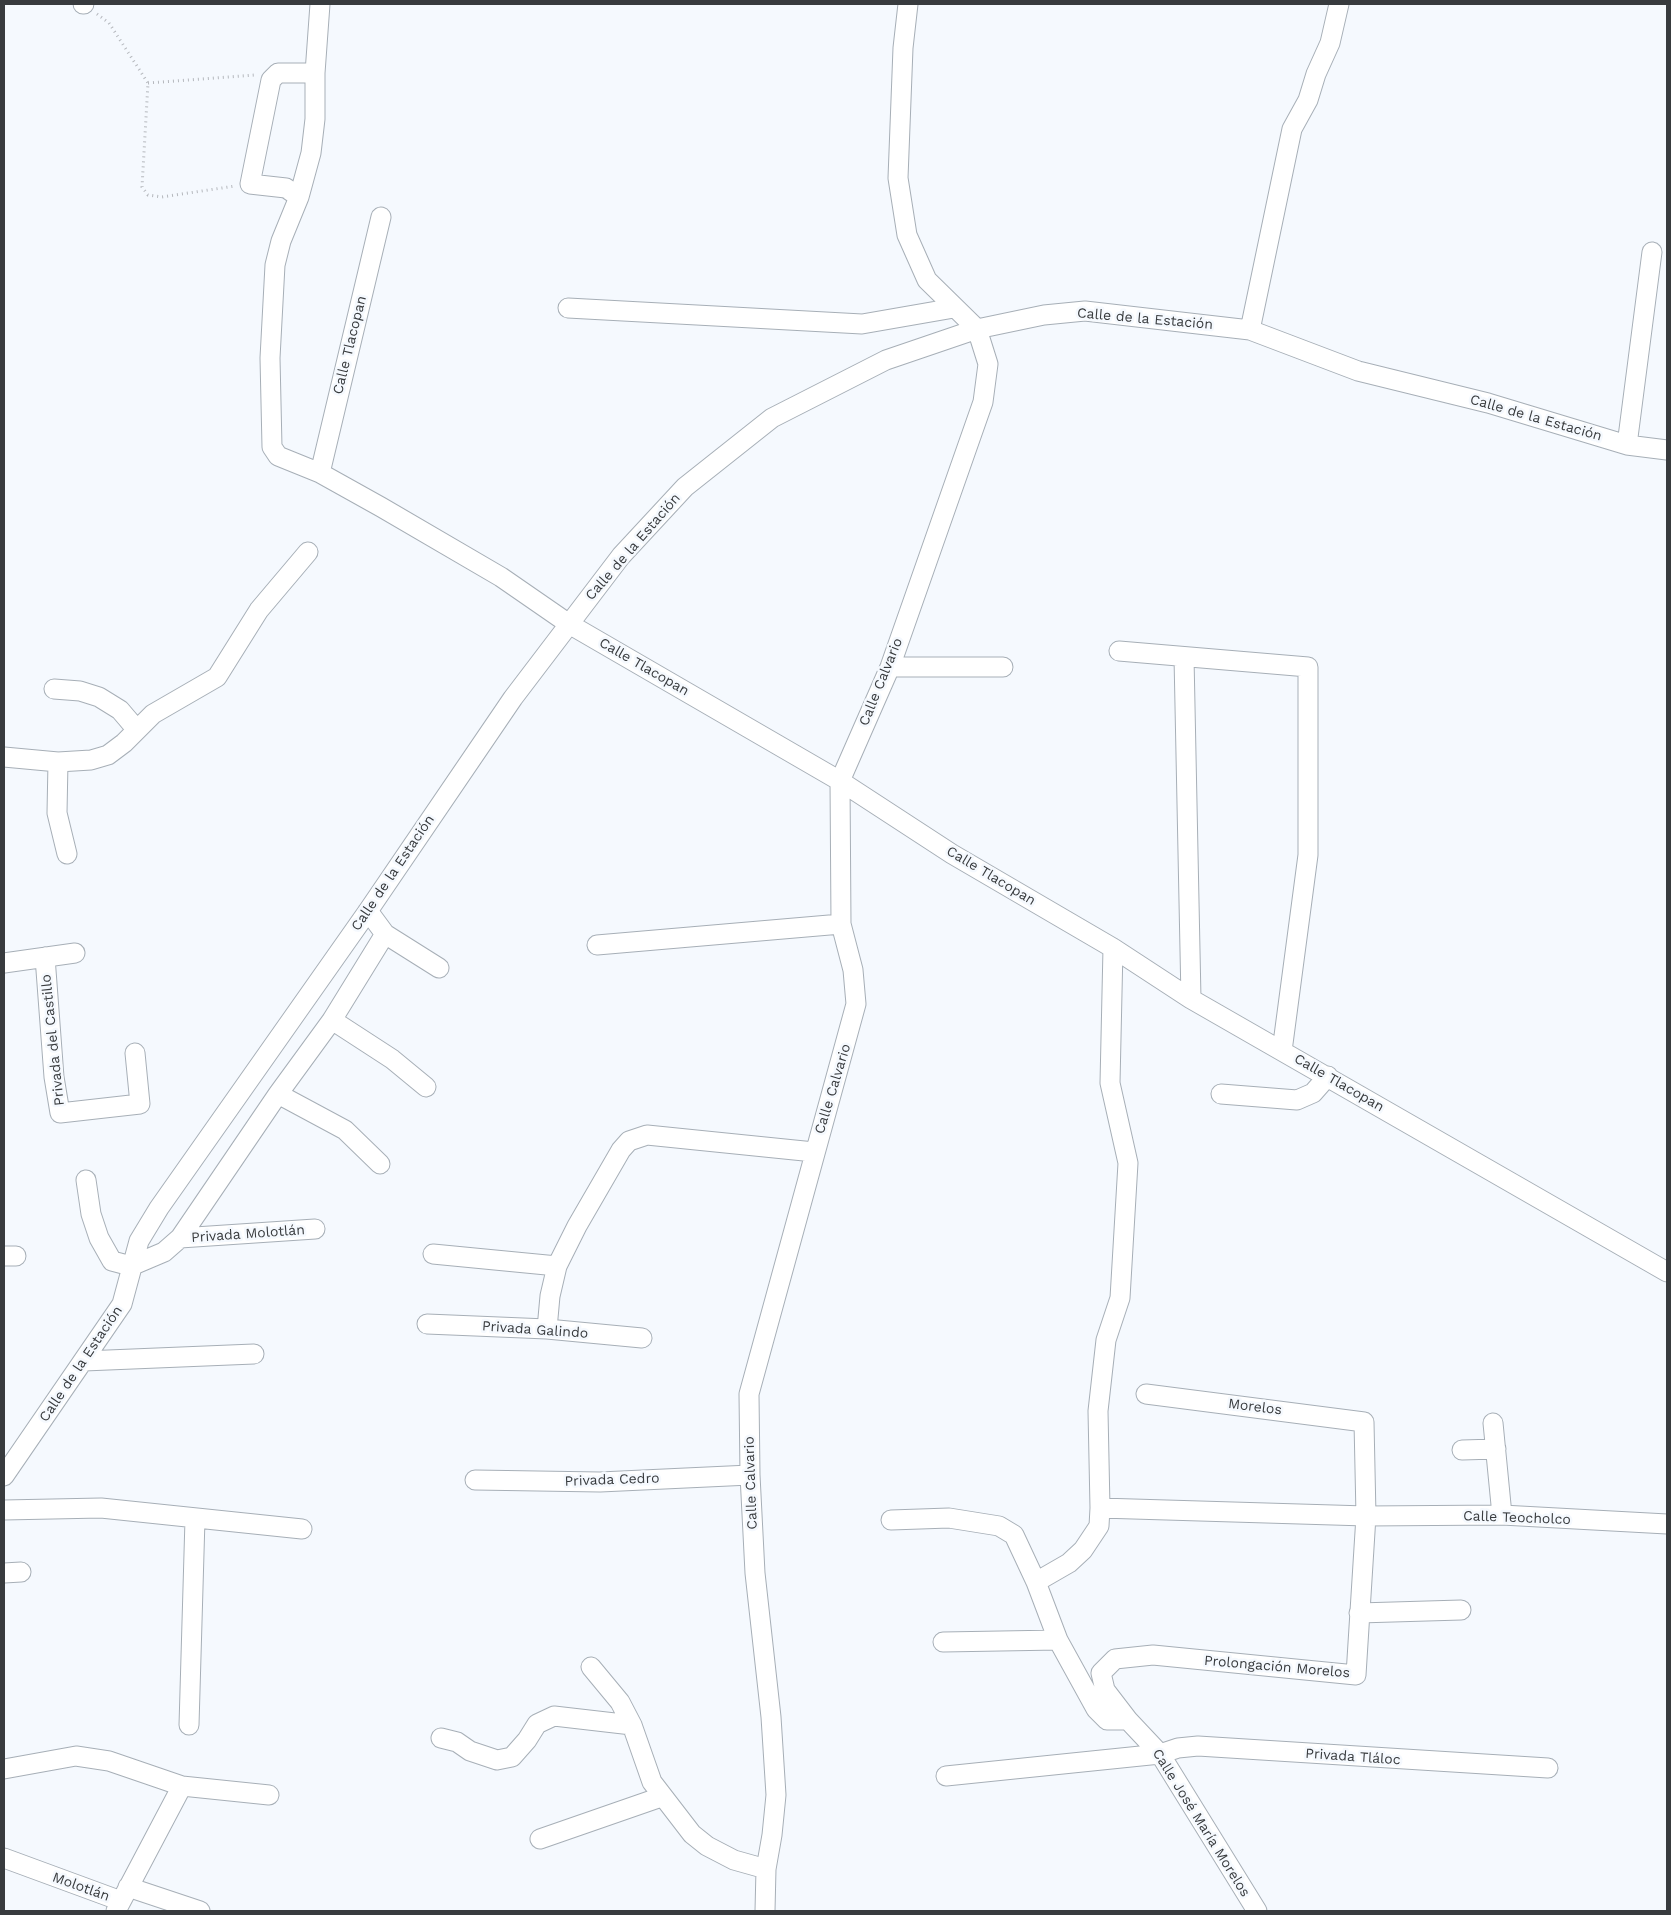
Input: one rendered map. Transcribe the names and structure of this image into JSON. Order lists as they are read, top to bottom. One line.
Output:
{"streets":{"street":["Calle de la Estación","Calle Tlacopan","Calle Calvario","Privada del Castillo","Privada Molotlán","Privada Galindo","Morelos","Privada Cedro","Calle Teocholco","Prolongación Morelos","Privada Tláloc","Calle José María Morelos","Molotlán"]},"crossings":[["Calle de la Estación","Calle Tlacopan"],["Calle de la Estación","Calle Calvario"],["Calle Tlacopan","Calle Calvario"],["Calle Calvario","Privada Cedro"],["Morelos","Prolongación Morelos"],["Calle Teocholco","Prolongación Morelos"],["Prolongación Morelos","Calle José María Morelos"],["Privada Tláloc","Calle José María Morelos"]]}
